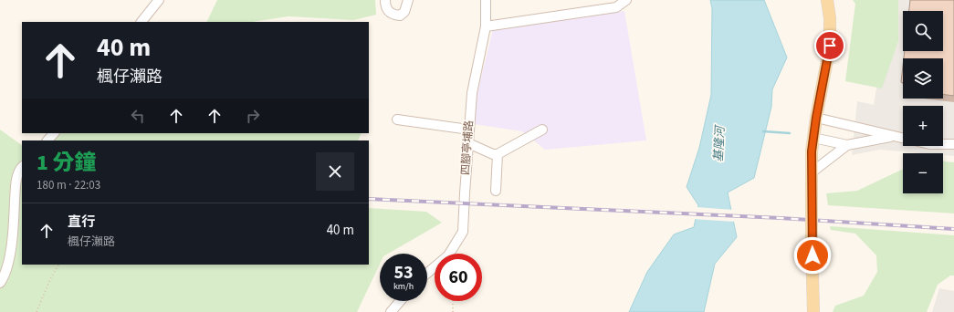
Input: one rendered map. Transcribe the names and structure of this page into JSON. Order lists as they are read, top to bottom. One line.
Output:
{"streets":{"street":["四腳亭埔路"]},"water":["基隆河"],"page":{"map_buttons":["+","−"],"turn":["40 m","楓仔瀨路"],"heading":["1 分鐘","180 m · 22:03"],"list":[{"name":"直行","note":"楓仔瀨路","value":"40 m"}],"speed":"53 km/h","limit":"60"}}
